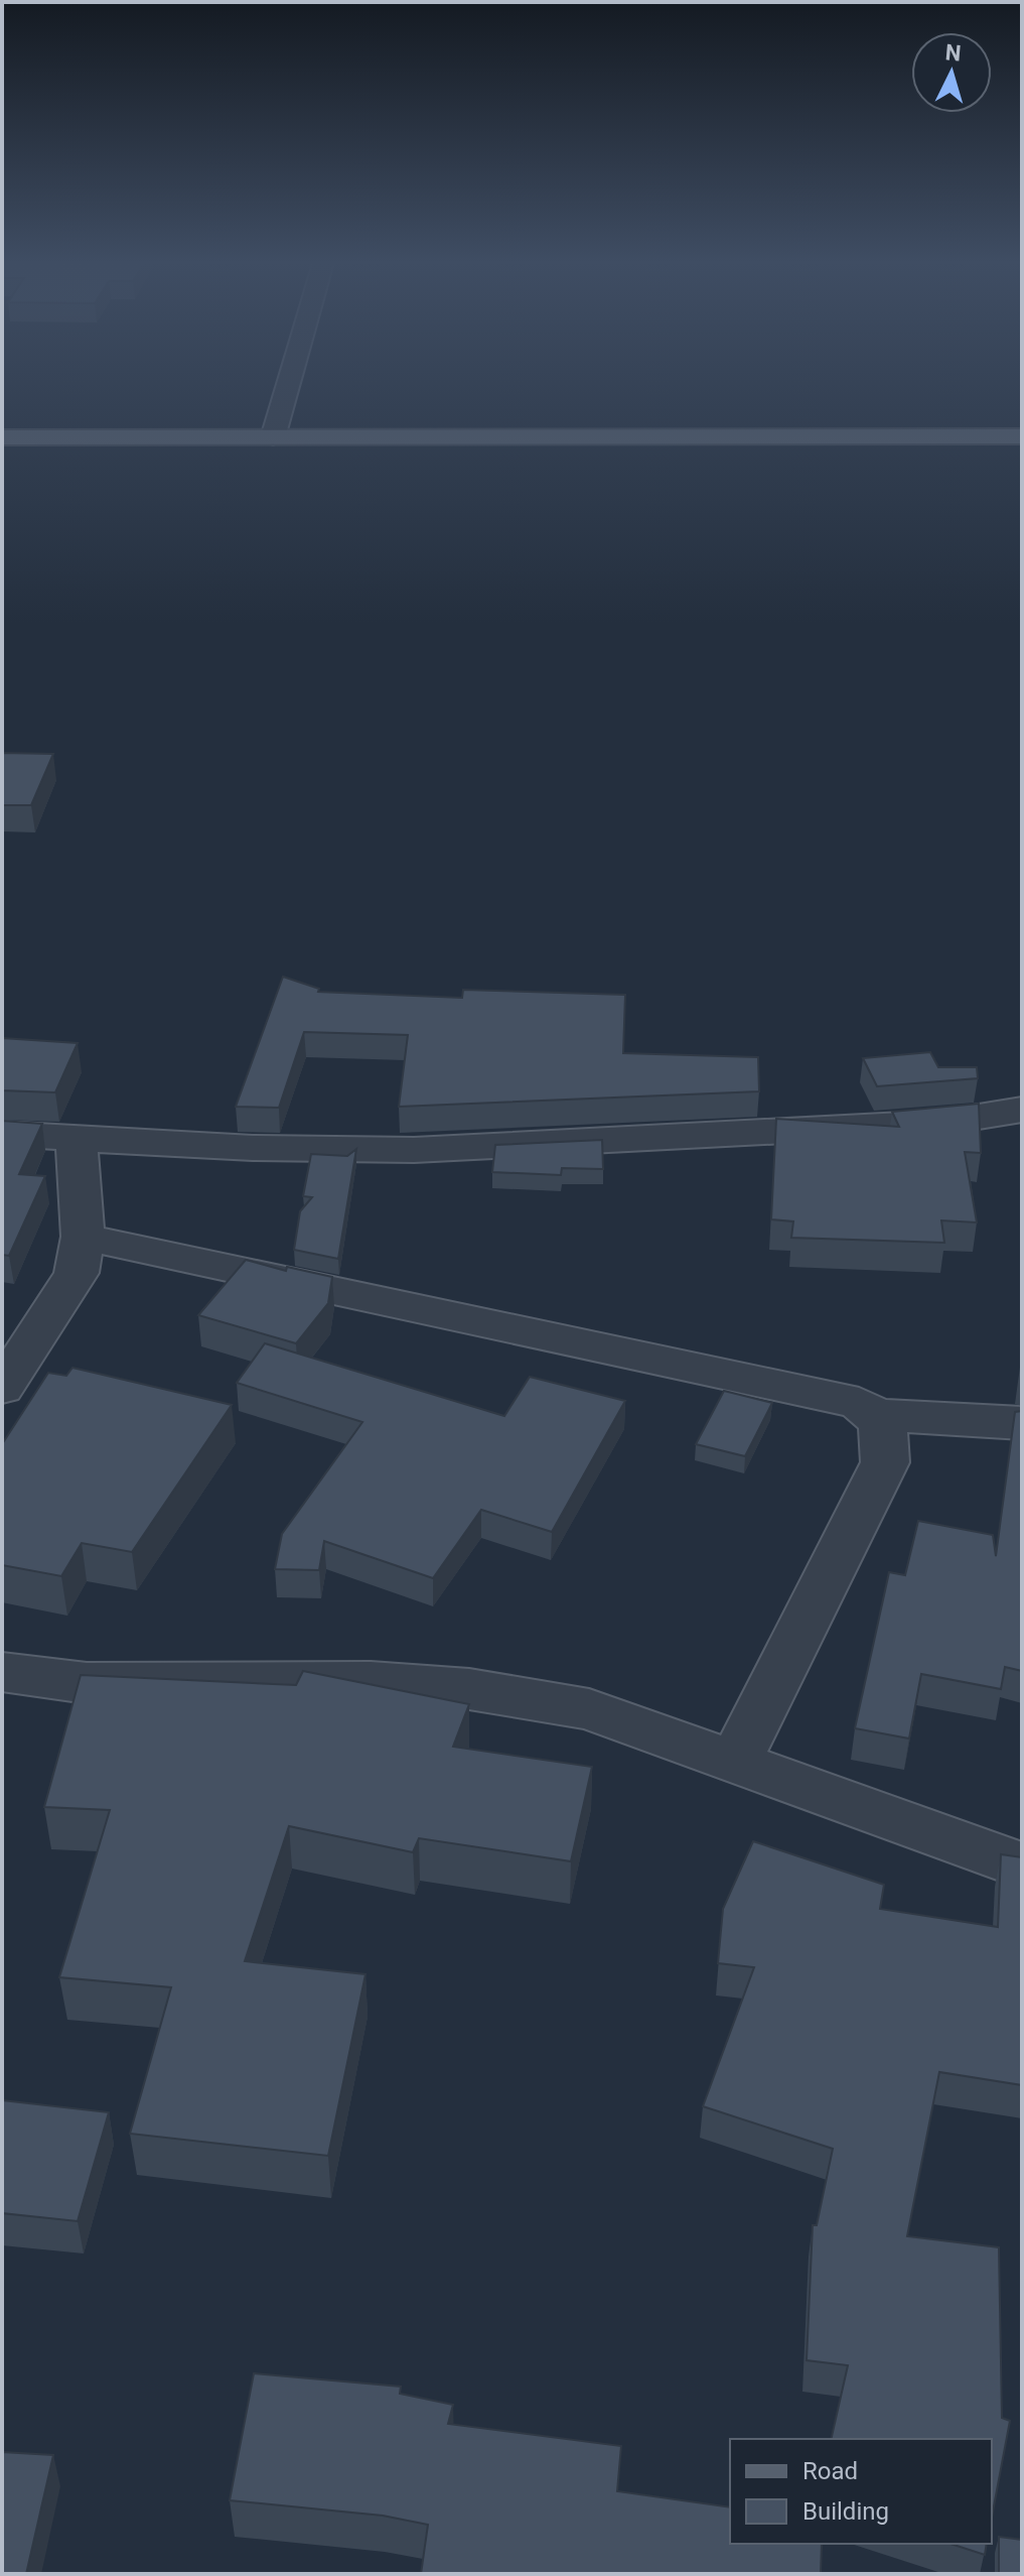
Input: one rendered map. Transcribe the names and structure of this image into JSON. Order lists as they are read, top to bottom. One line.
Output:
{"legend":["Road","Building"],"north":"top"}
